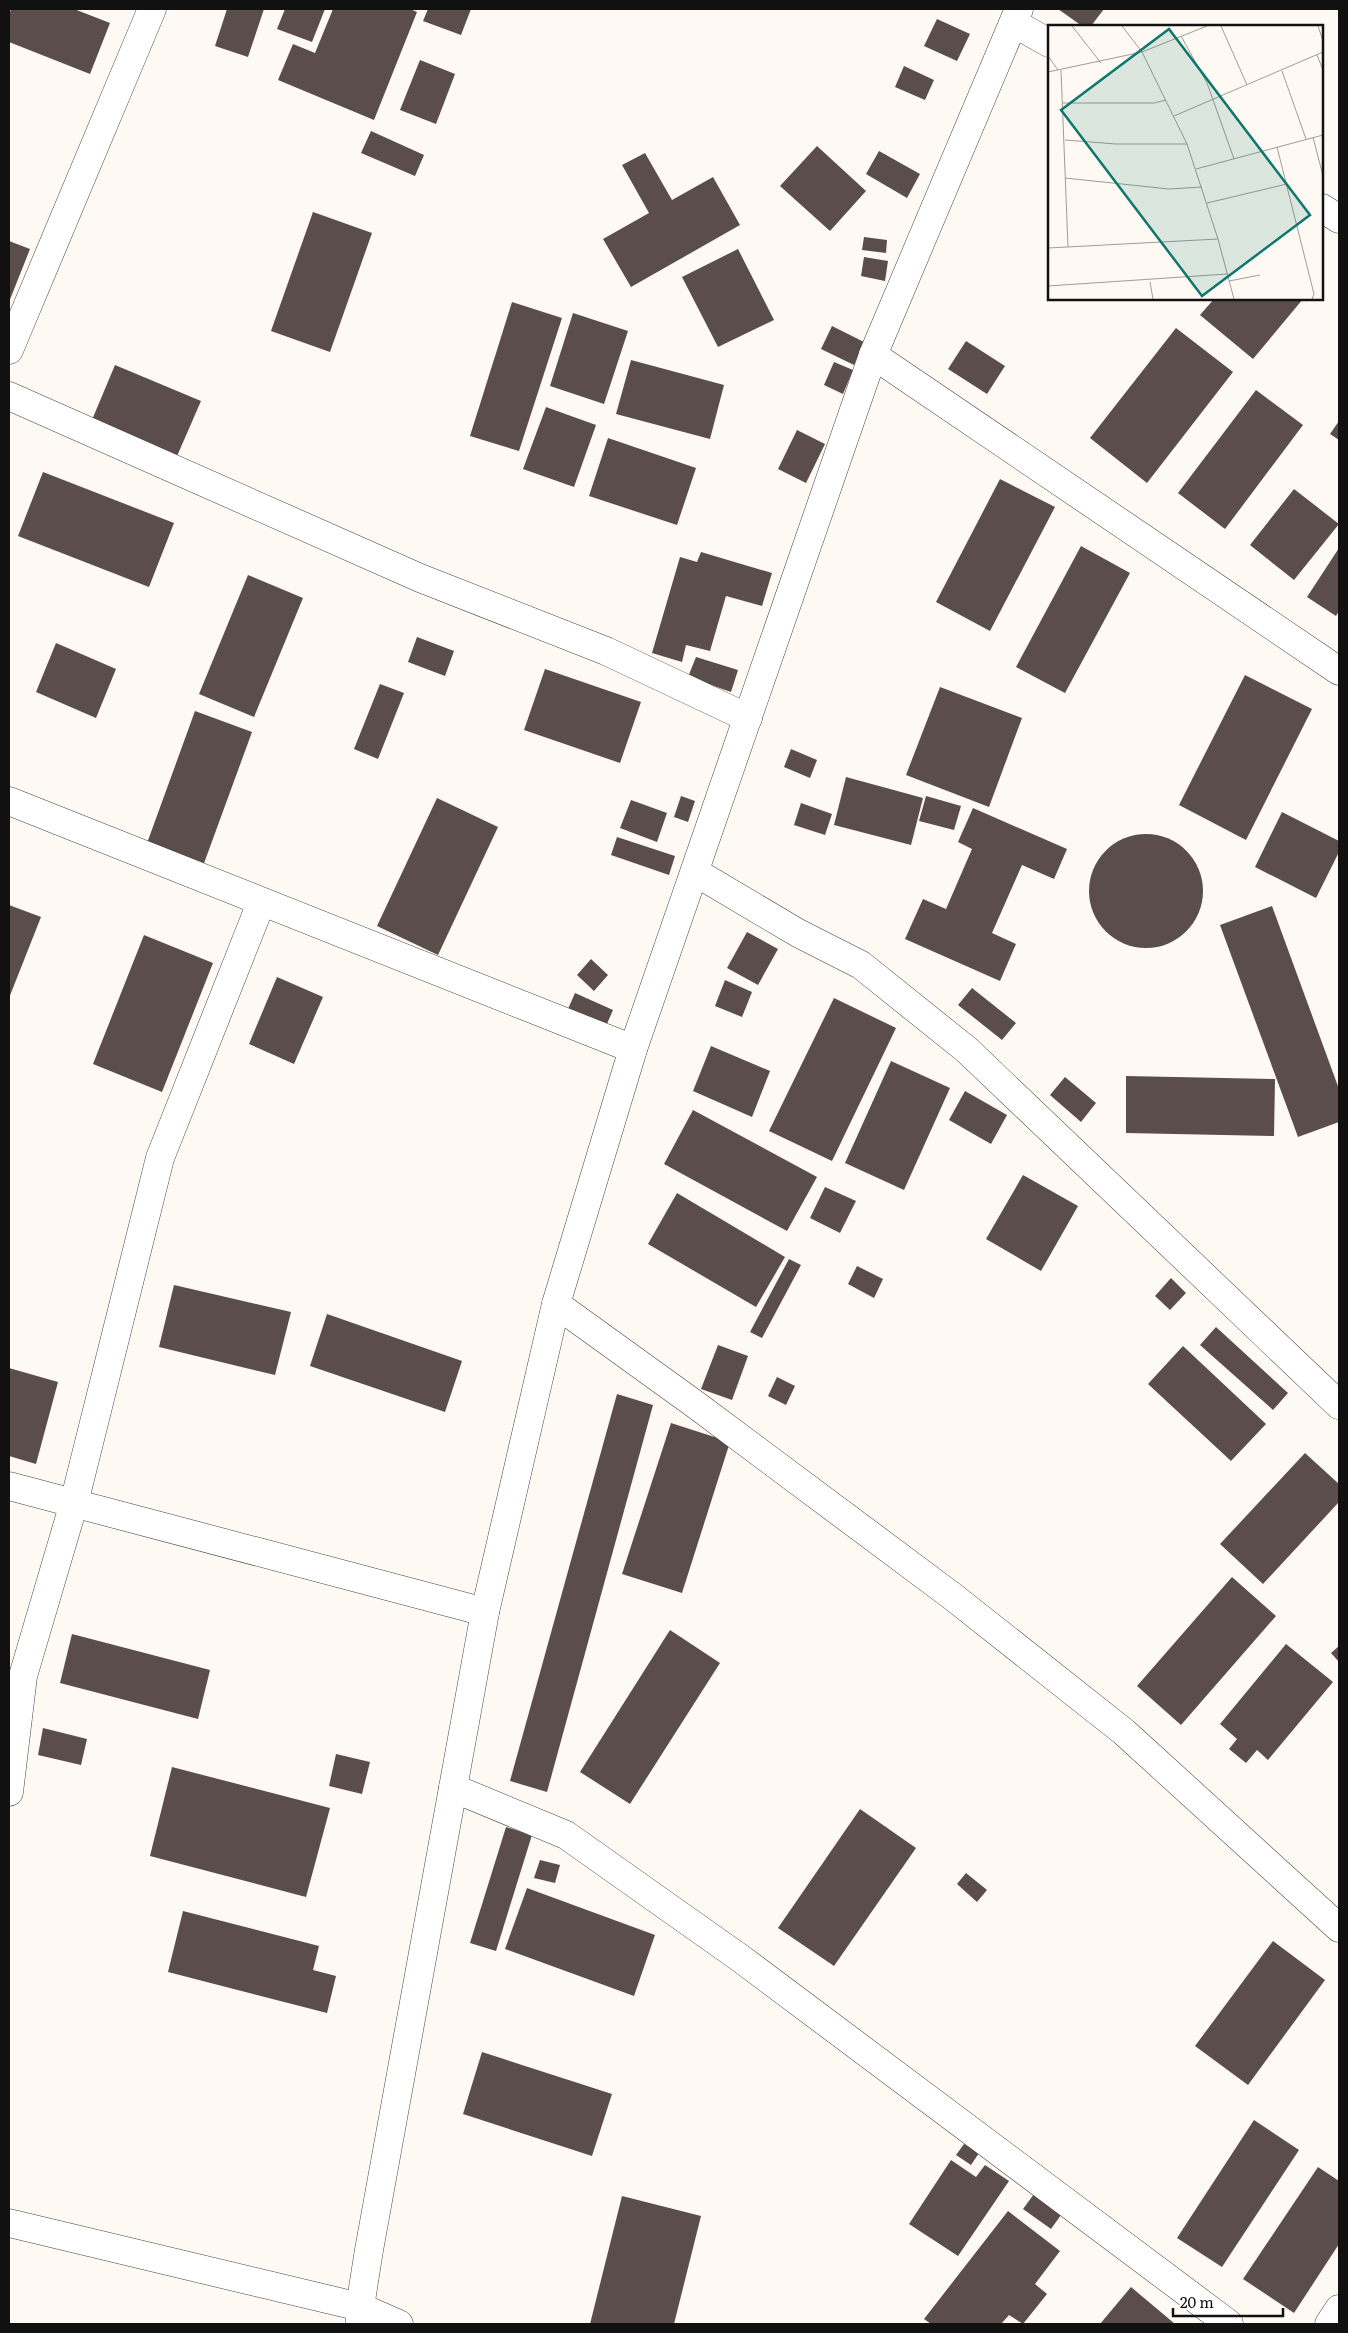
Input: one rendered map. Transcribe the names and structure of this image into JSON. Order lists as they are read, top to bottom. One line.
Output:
{"scale_bar":"20 m"}
